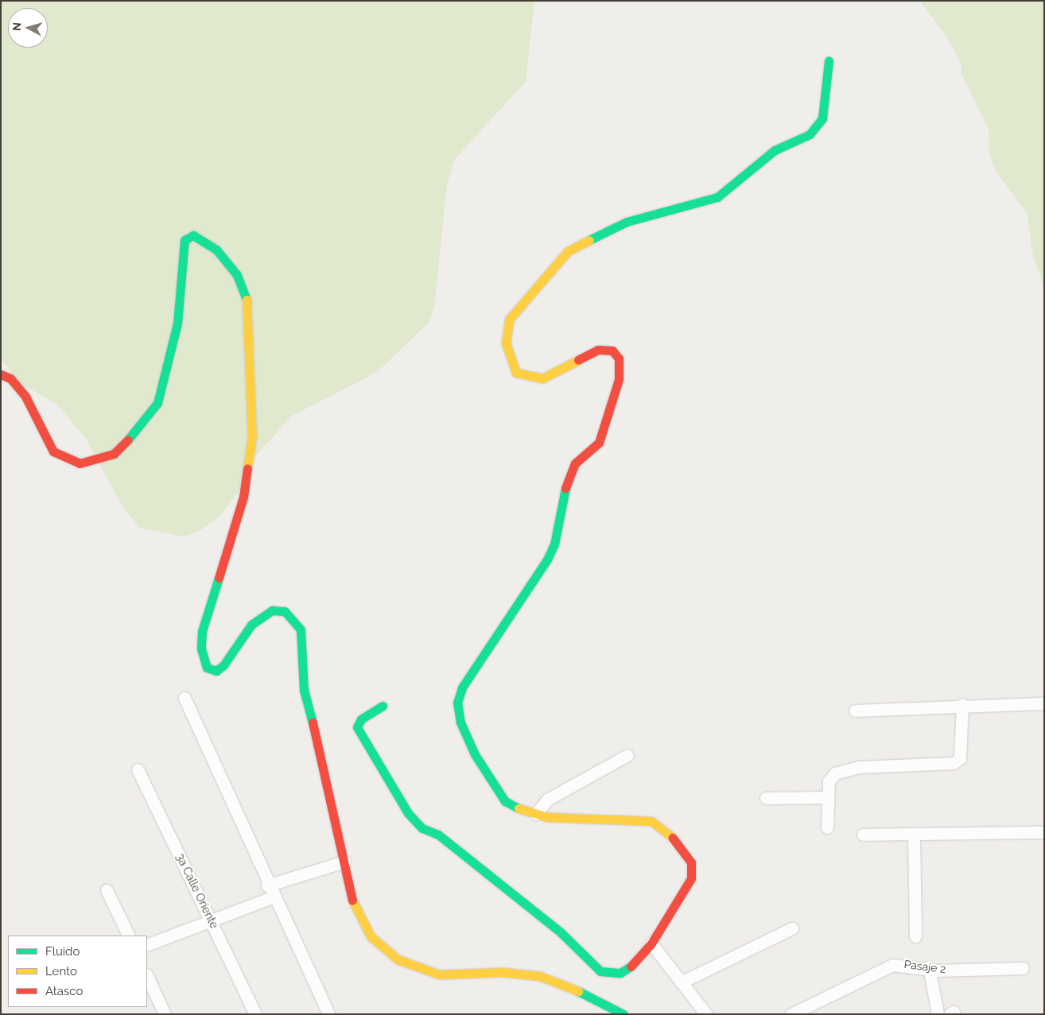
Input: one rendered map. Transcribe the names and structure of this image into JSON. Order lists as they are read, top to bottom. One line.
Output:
{"streets":{"street":["3a Calle Oriente","Pasaje 2"]},"legend":["Fluido","Lento","Atasco"],"north":"left"}
